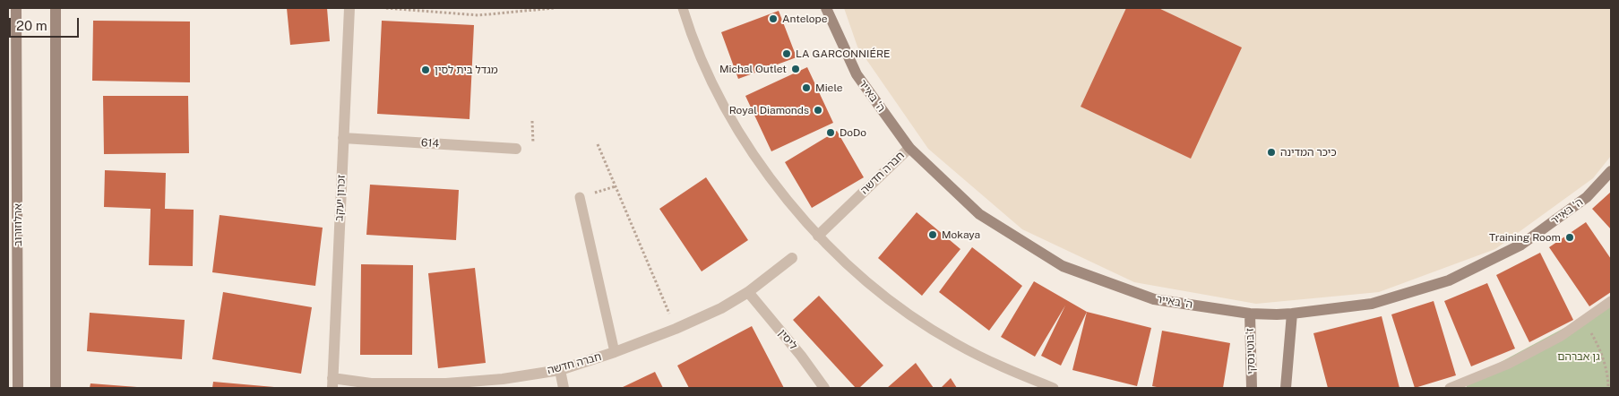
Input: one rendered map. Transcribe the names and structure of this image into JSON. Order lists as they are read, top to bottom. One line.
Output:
{"streets":{"street":["ה' באייר","614","חברה חדשה","זכרון יעקב","ארלוזורוב","ליסין","ז'בוטינסקי"]},"crossings":[["ה' באייר","חברה חדשה"],["ה' באייר","ז'בוטינסקי"],["614","זכרון יעקב"],["חברה חדשה","זכרון יעקב"],["חברה חדשה","ליסין"]],"parks":["גן אברהם"],"places":["Antelope","LA GARCONNIÉRE","Michal Outlet","מגדל בית לסין","Miele","Royal Diamonds","DoDo","כיכר המדינה","Mokaya","Training Room"],"scale_bar":"20 m"}
